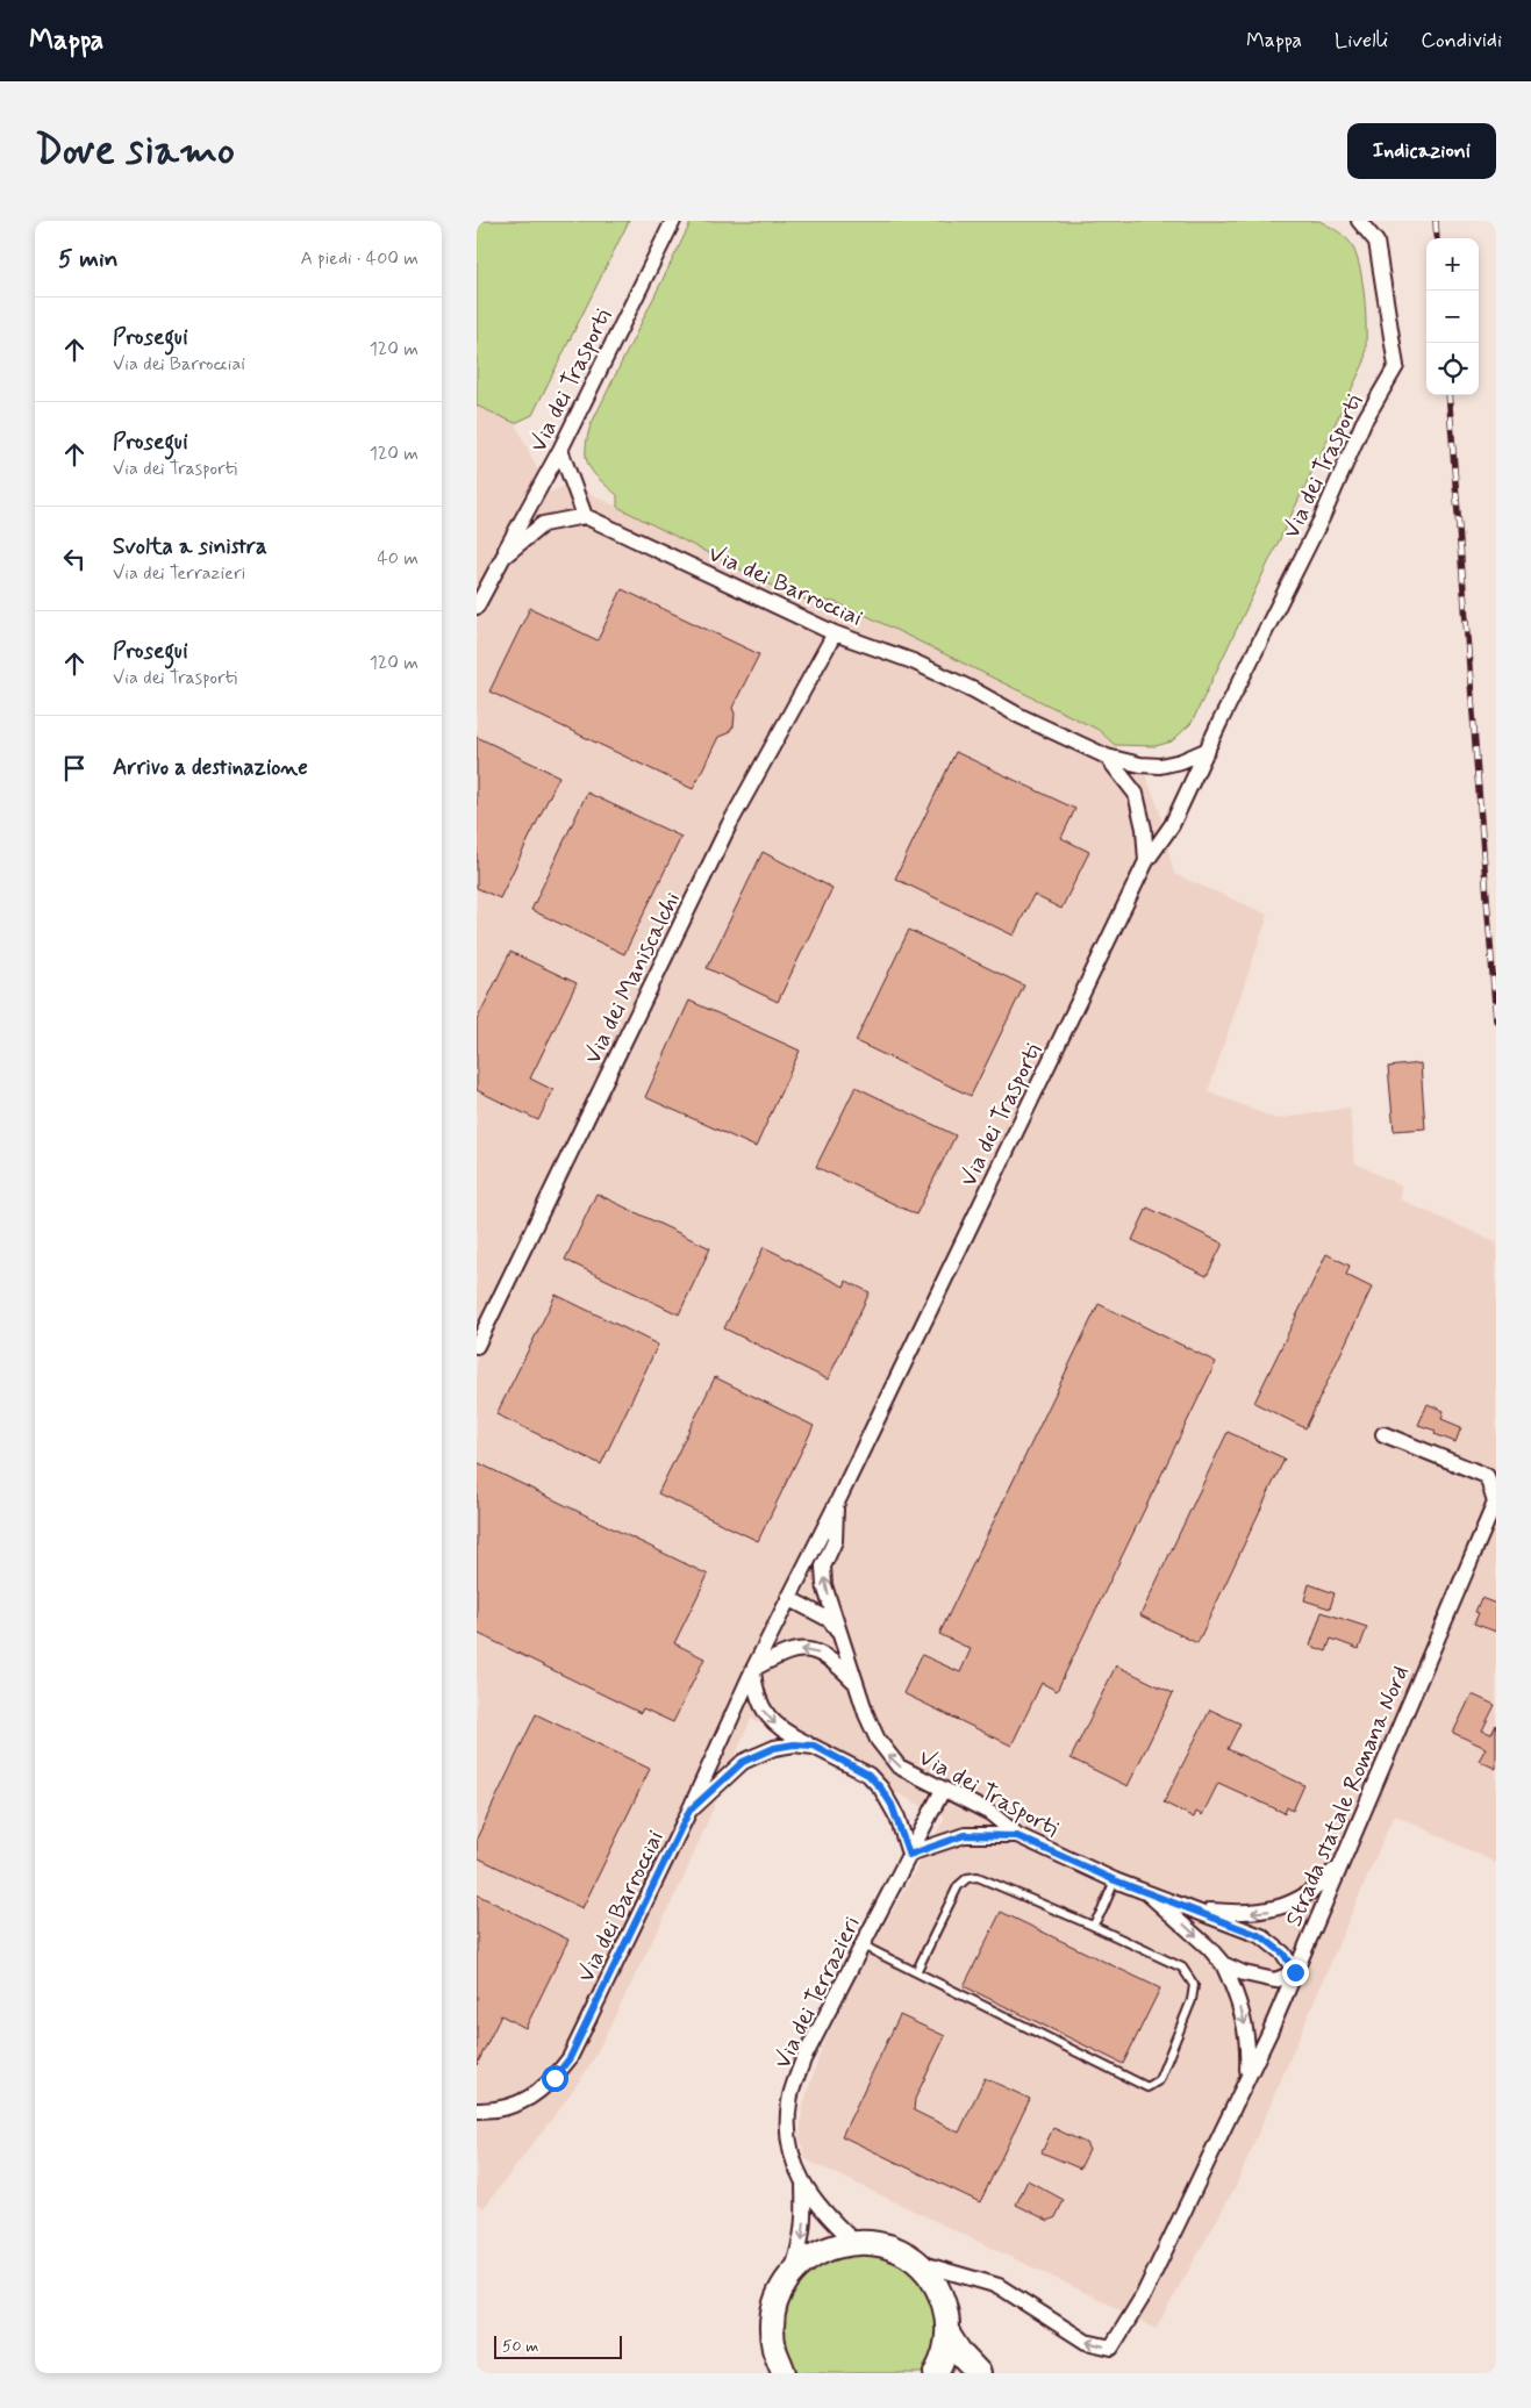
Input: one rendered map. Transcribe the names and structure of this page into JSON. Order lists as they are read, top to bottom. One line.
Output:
{"streets":{"street":["Via dei Trasporti","Via dei Barrocciai","Via dei Maniscalchi","Strada statale Romana Nord","Via dei Terrazieri"]},"crossings":[["Via dei Trasporti","Via dei Barrocciai"],["Via dei Trasporti","Strada statale Romana Nord"],["Via dei Trasporti","Via dei Terrazieri"],["Via dei Barrocciai","Via dei Maniscalchi"]],"scale_bar":"50 m","page":{"header":"Mappa","nav":["Mappa","Livelli","Condividi"],"buttons":"Indicazioni","title":"Dove siamo","heading":["5 min","A piedi · 400 m"],"map_buttons":["+","−"],"list":[["Prosegui","Via dei Barrocciai","120 m"],["Prosegui","Via dei Trasporti","120 m"],["Svolta a sinistra","Via dei Terrazieri","40 m"],["Prosegui","Via dei Trasporti","120 m"],"Arrivo a destinazione"],"scale":"50 m"}}
